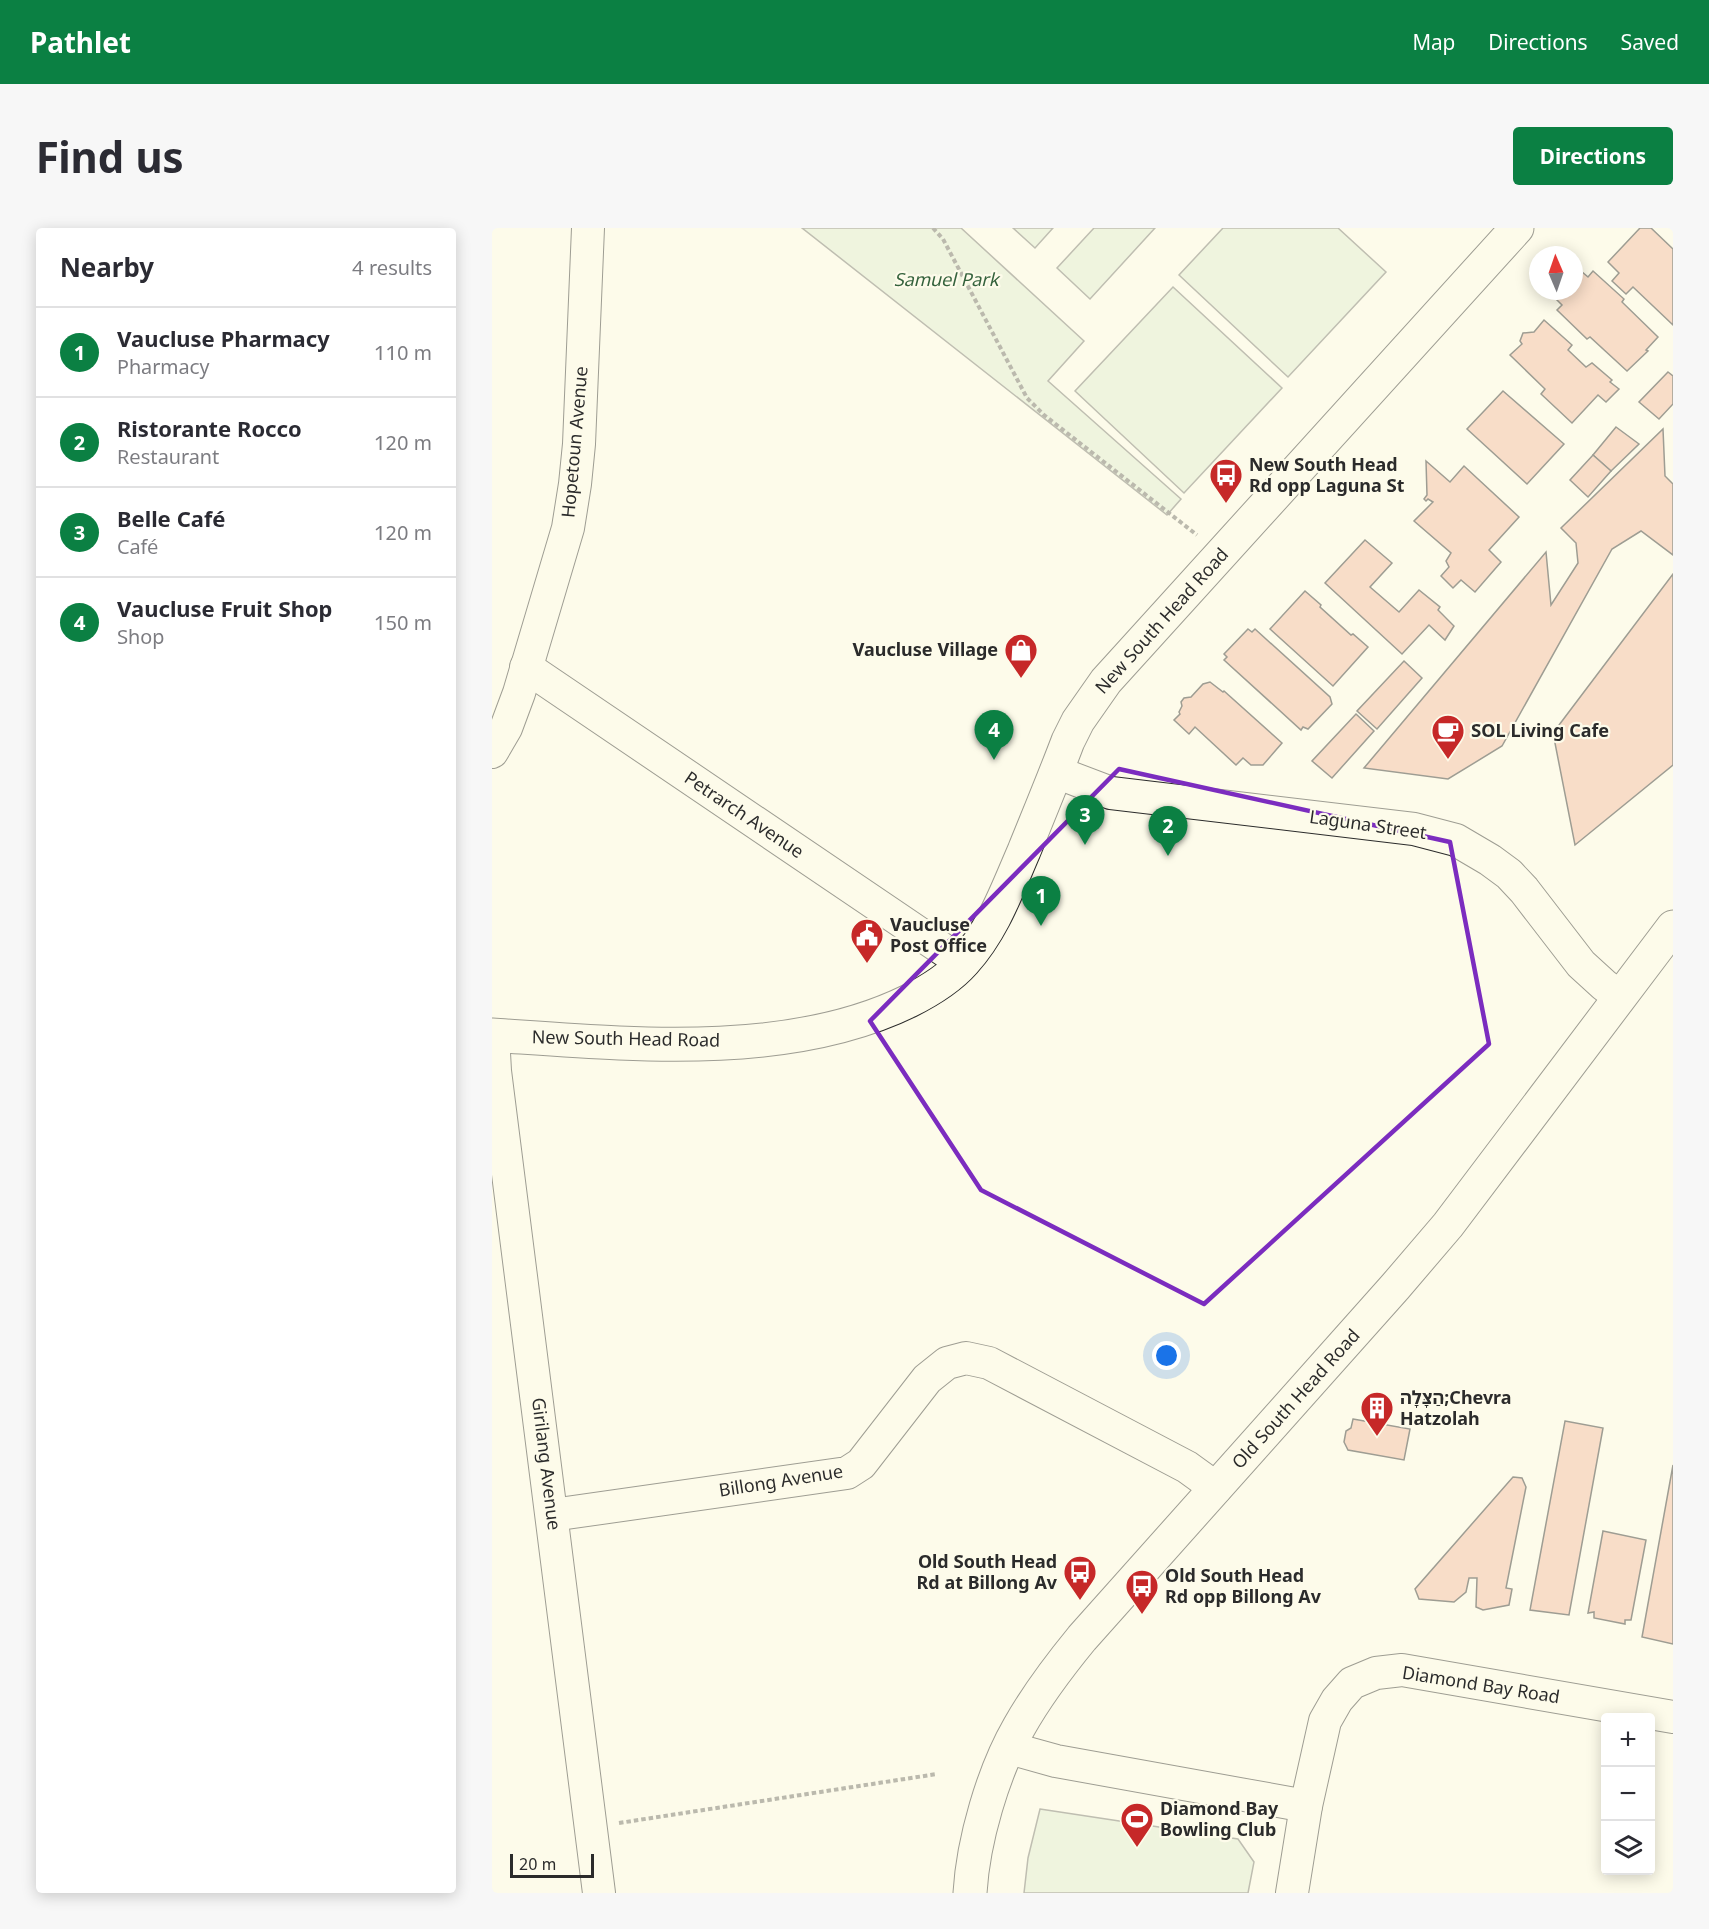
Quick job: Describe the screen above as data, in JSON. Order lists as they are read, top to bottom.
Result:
{
  "streets": {
    "main road": ["New South Head Road", "Old South Head Road"],
    "street": [
      "Hopetoun Avenue",
      "Petrarch Avenue",
      "Laguna Street",
      "Girilang Avenue",
      "Billong Avenue",
      "Diamond Bay Road"
    ]
  },
  "crossings": [
    ["Hopetoun Avenue", "Petrarch Avenue"],
    ["New South Head Road", "Petrarch Avenue"],
    ["New South Head Road", "Laguna Street"],
    ["New South Head Road", "Girilang Avenue"],
    ["Laguna Street", "Old South Head Road"],
    ["Old South Head Road", "Billong Avenue"],
    ["Girilang Avenue", "Billong Avenue"]
  ],
  "parks": ["Samuel Park"],
  "places": {
    "bus stop": ["New South Head Rd opp Laguna St", "Old South Head Rd at Billong Av", "Old South Head Rd opp Billong Av"],
    "shop": ["Vaucluse Village"],
    "cafe": ["SOL Living Cafe"],
    "public building": ["Vaucluse Post Office"],
    "building": ["הַצָּלָה;Chevra Hatzolah"],
    "sports": ["Diamond Bay Bowling Club"]
  },
  "scale_bar": "20 m",
  "north": "top",
  "page": {
    "header": "Pathlet",
    "nav": ["Map", "Directions", "Saved"],
    "buttons": "Directions",
    "title": "Find us",
    "heading": ["Nearby", "4 results"],
    "list": [
      {
        "mark": "1",
        "name": "Vaucluse Pharmacy",
        "note": "Pharmacy",
        "value": "110 m"
      },
      {
        "mark": "2",
        "name": "Ristorante Rocco",
        "note": "Restaurant",
        "value": "120 m"
      },
      {
        "mark": "3",
        "name": "Belle Café",
        "note": "Café",
        "value": "120 m"
      },
      {
        "mark": "4",
        "name": "Vaucluse Fruit Shop",
        "note": "Shop",
        "value": "150 m"
      }
    ],
    "pins": [
      "4",
      "3",
      "2",
      "1"
    ],
    "map_buttons": ["+", "−"],
    "scale": "20 m"
  }
}
